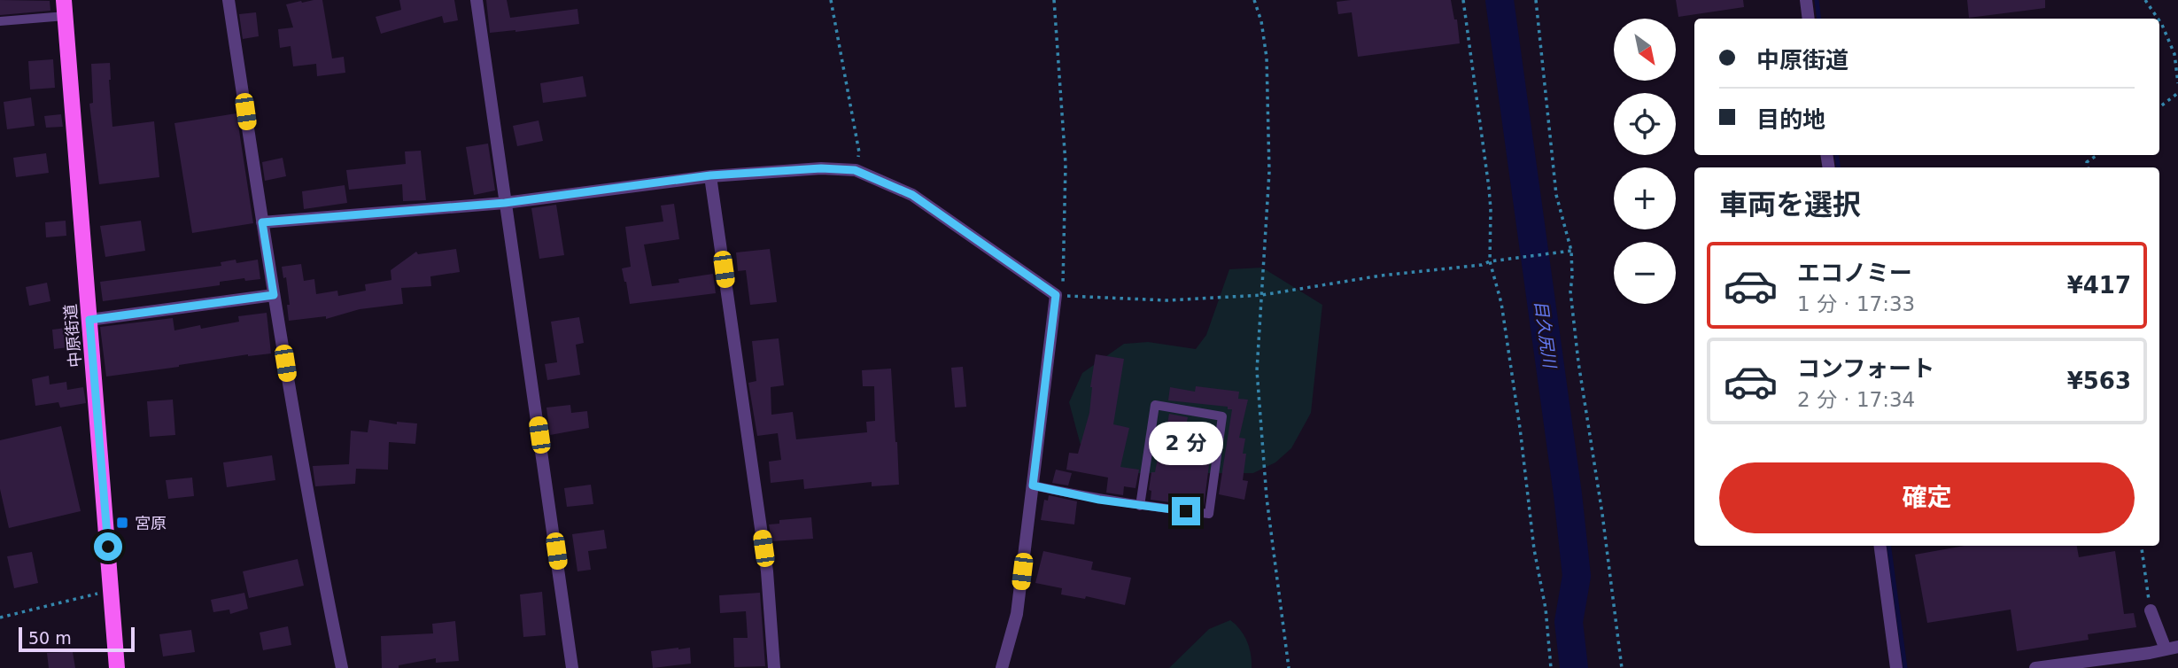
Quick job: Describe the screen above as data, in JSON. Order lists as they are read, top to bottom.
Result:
{
  "streets": {
    "main road": ["中原街道"]
  },
  "water": ["目久尻川"],
  "places": {
    "transit": ["宮原"]
  },
  "scale_bar": "50 m",
  "north": "bottom right",
  "page": {
    "map_buttons": ["+", "−"],
    "banner": ["中原街道", "目的地"],
    "heading": "車両を選択",
    "list": [
      {
        "name": "エコノミー",
        "note": "1 分 · 17:33",
        "value": "¥417"
      },
      {
        "name": "コンフォート",
        "note": "2 分 · 17:34",
        "value": "¥563"
      }
    ],
    "bubble": "2 分",
    "buttons": "確定",
    "scale": "50 m"
  }
}
